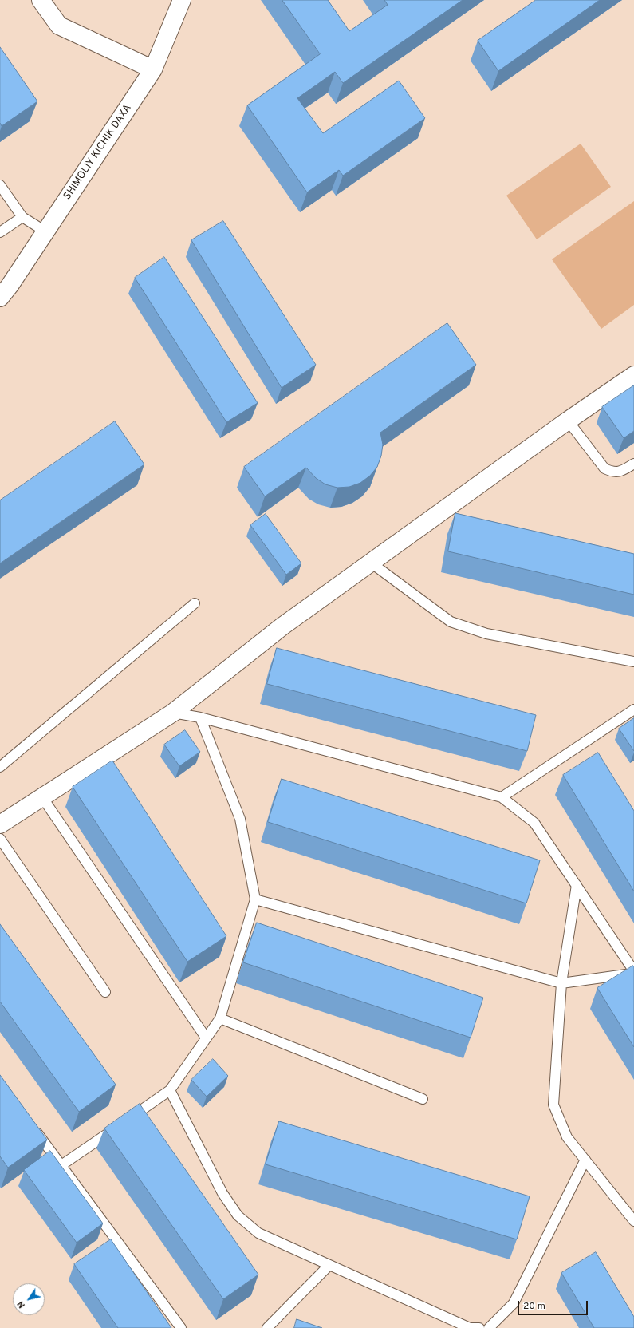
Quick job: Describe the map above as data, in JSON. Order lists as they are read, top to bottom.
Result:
{
  "streets": {
    "street": ["SHIMOLIY KICHIK DAXA"]
  },
  "scale_bar": "20 m",
  "north": "bottom left"
}
